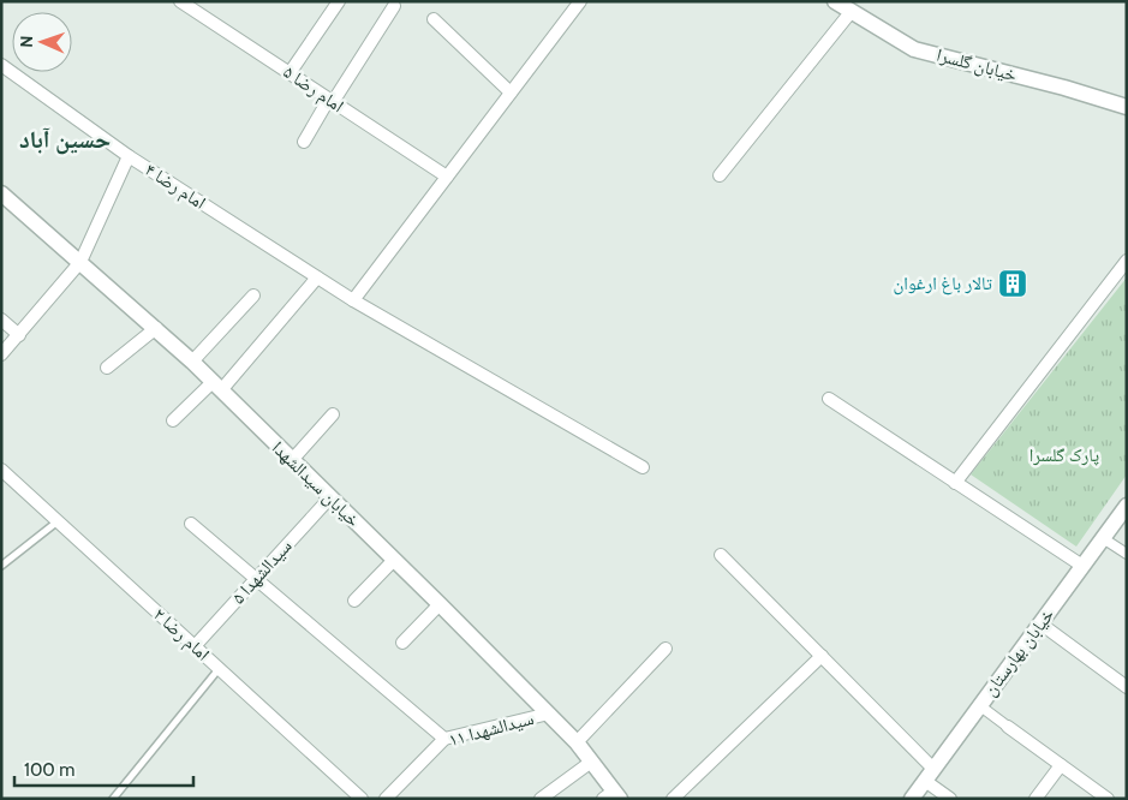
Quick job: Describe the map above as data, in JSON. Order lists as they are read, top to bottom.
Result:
{
  "streets": {
    "street": [
      "خیابان گلسرا",
      "امام رضا ۵",
      "امام رضا ۴",
      "خیابان سیدالشهدا",
      "سیدالشهدا ۵",
      "امام رضا ۲",
      "خیابان بهارستان",
      "سیدالشهدا ۱۱"
    ]
  },
  "crossings": [
    ["خیابان سیدالشهدا", "سیدالشهدا ۵"],
    ["خیابان سیدالشهدا", "سیدالشهدا ۱۱"],
    ["سیدالشهدا ۵", "امام رضا ۲"]
  ],
  "districts": ["حسین آباد"],
  "parks": ["پارک گلسرا"],
  "places": {
    "building": ["تالار باغ ارغوان"]
  },
  "scale_bar": "100 m",
  "north": "left"
}
